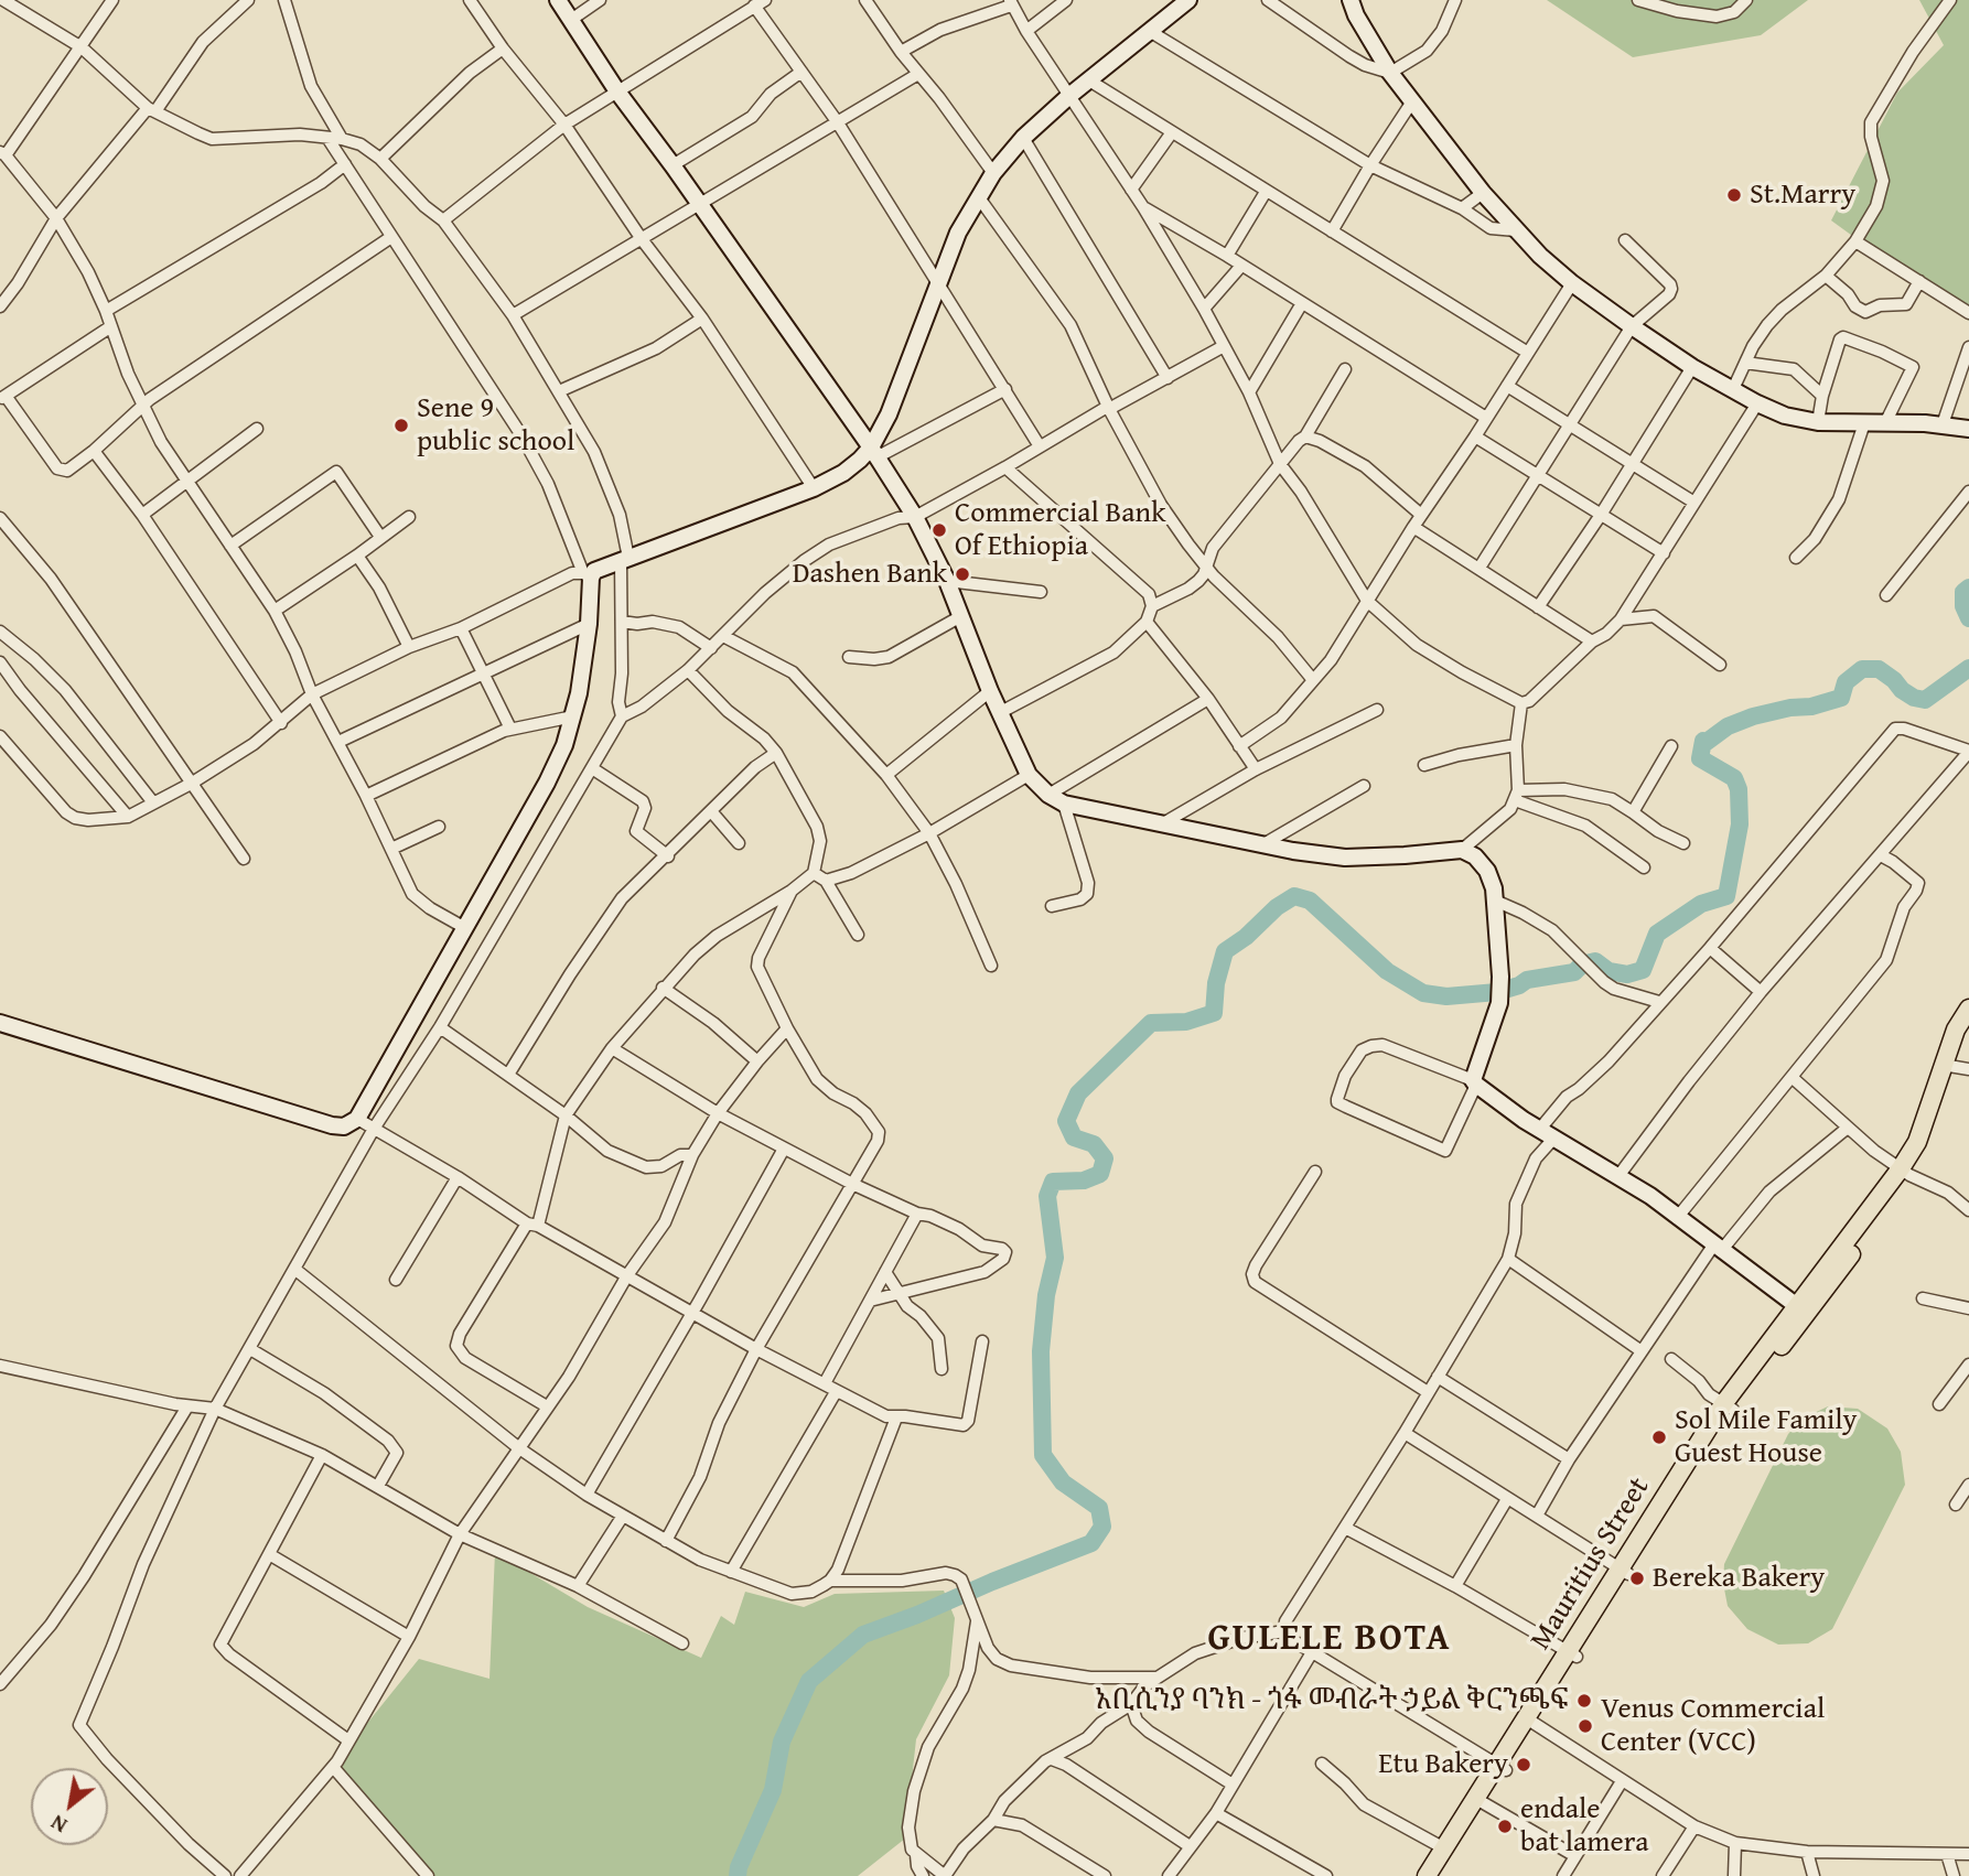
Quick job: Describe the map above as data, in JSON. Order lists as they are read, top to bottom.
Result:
{
  "streets": {
    "main road": ["Mauritius Street"]
  },
  "districts": ["GULELE BOTA"],
  "places": [
    "St.Marry",
    "Sene 9 public school",
    "Commercial Bank Of Ethiopia",
    "Dashen Bank",
    "Sol Mile Family Guest House",
    "Bereka Bakery",
    "አቢሲንያ ባንክ - ጎፋ መብራት ኃይል ቅርንጫፍ",
    "Venus Commercial Center (VCC)",
    "Etu Bakery",
    "endale bat lamera"
  ],
  "north": "bottom left"
}
